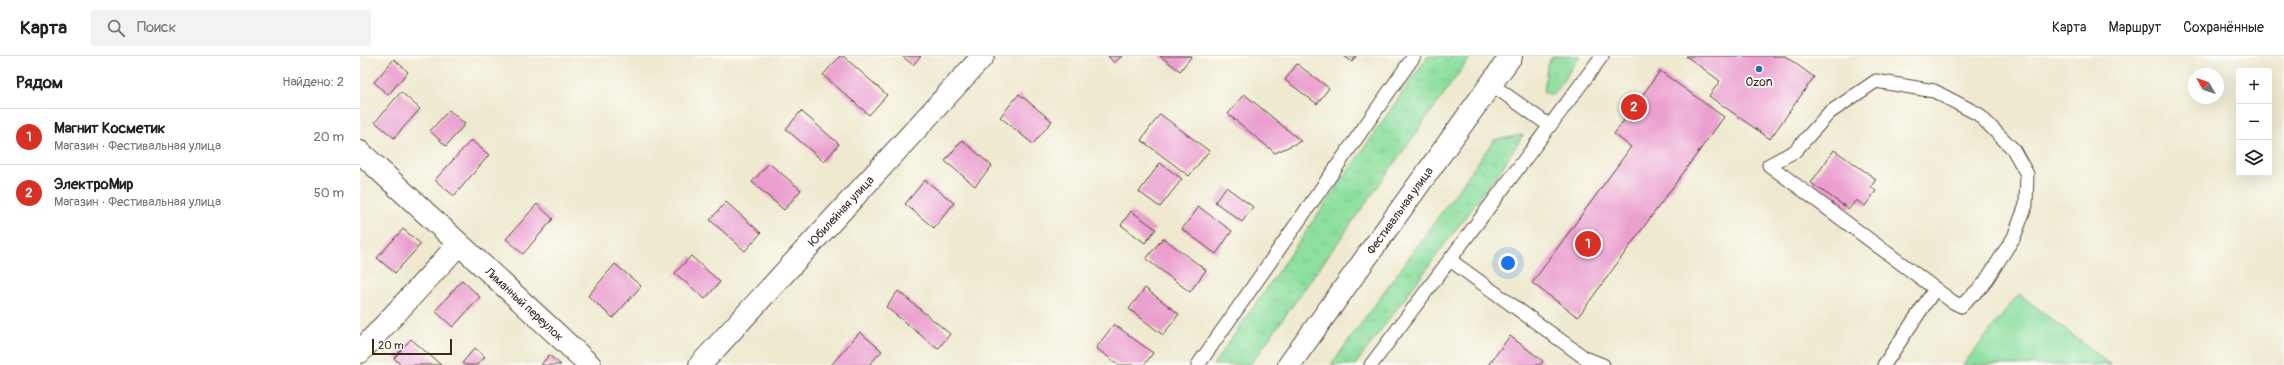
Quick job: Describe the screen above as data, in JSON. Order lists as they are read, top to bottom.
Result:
{
  "streets": {
    "street": ["Фестивальная улица", "Юбилейная улица", "Лиманный переулок"]
  },
  "places": ["Ozon"],
  "scale_bar": "20 m",
  "north": "top left",
  "page": {
    "header": "Карта",
    "search": "Поиск",
    "nav": ["Карта", "Маршрут", "Сохранённые"],
    "heading": ["Рядом", "Найдено: 2"],
    "map_buttons": ["+", "−"],
    "pins": ["2", "1"],
    "list": [
      {
        "mark": "1",
        "name": "Магнит Косметик",
        "note": "Магазин · Фестивальная улица",
        "value": "20 m"
      },
      {
        "mark": "2",
        "name": "ЭлектроМир",
        "note": "Магазин · Фестивальная улица",
        "value": "50 m"
      }
    ],
    "scale": "20 m"
  }
}
